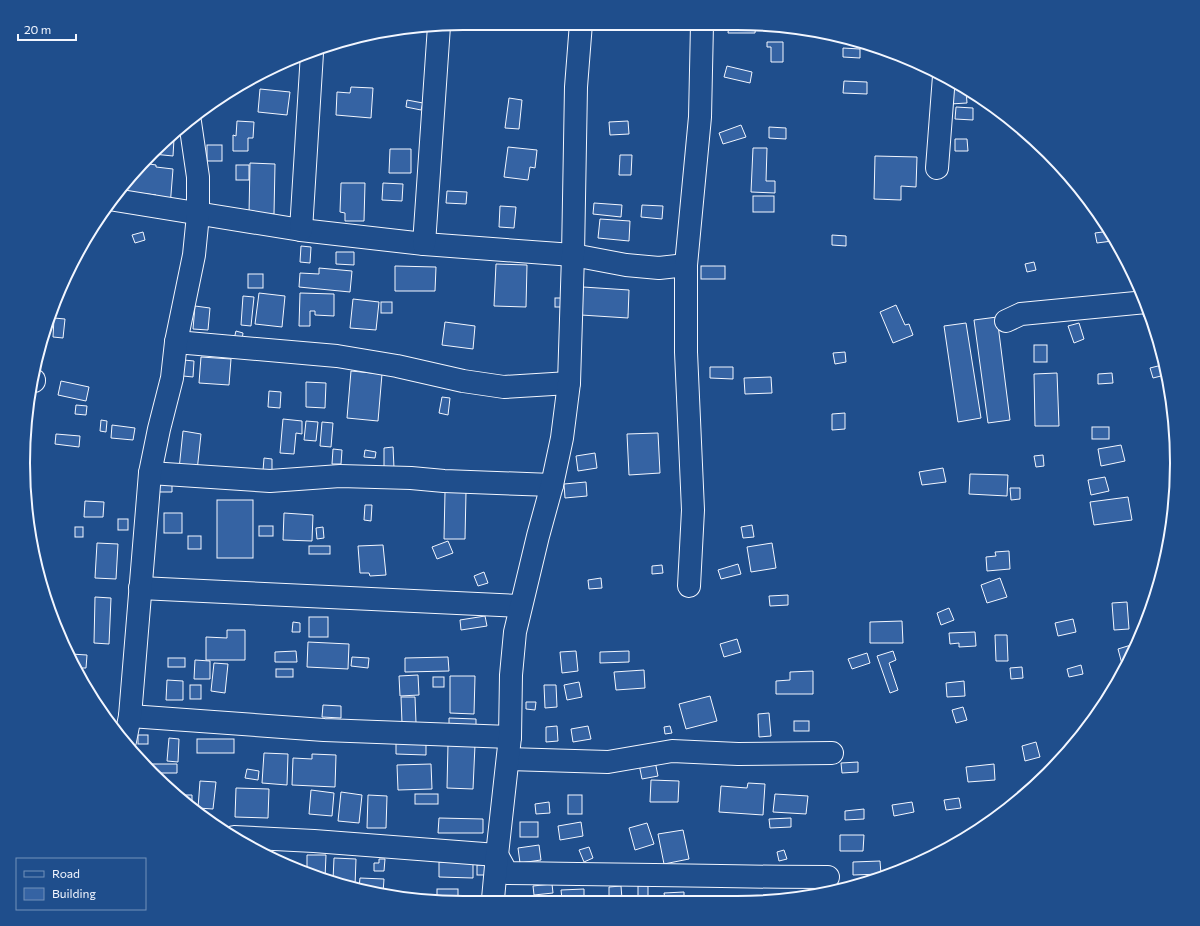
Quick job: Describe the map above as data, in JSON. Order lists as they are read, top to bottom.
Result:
{
  "legend": ["Road", "Building"],
  "scale_bar": "20 m"
}
